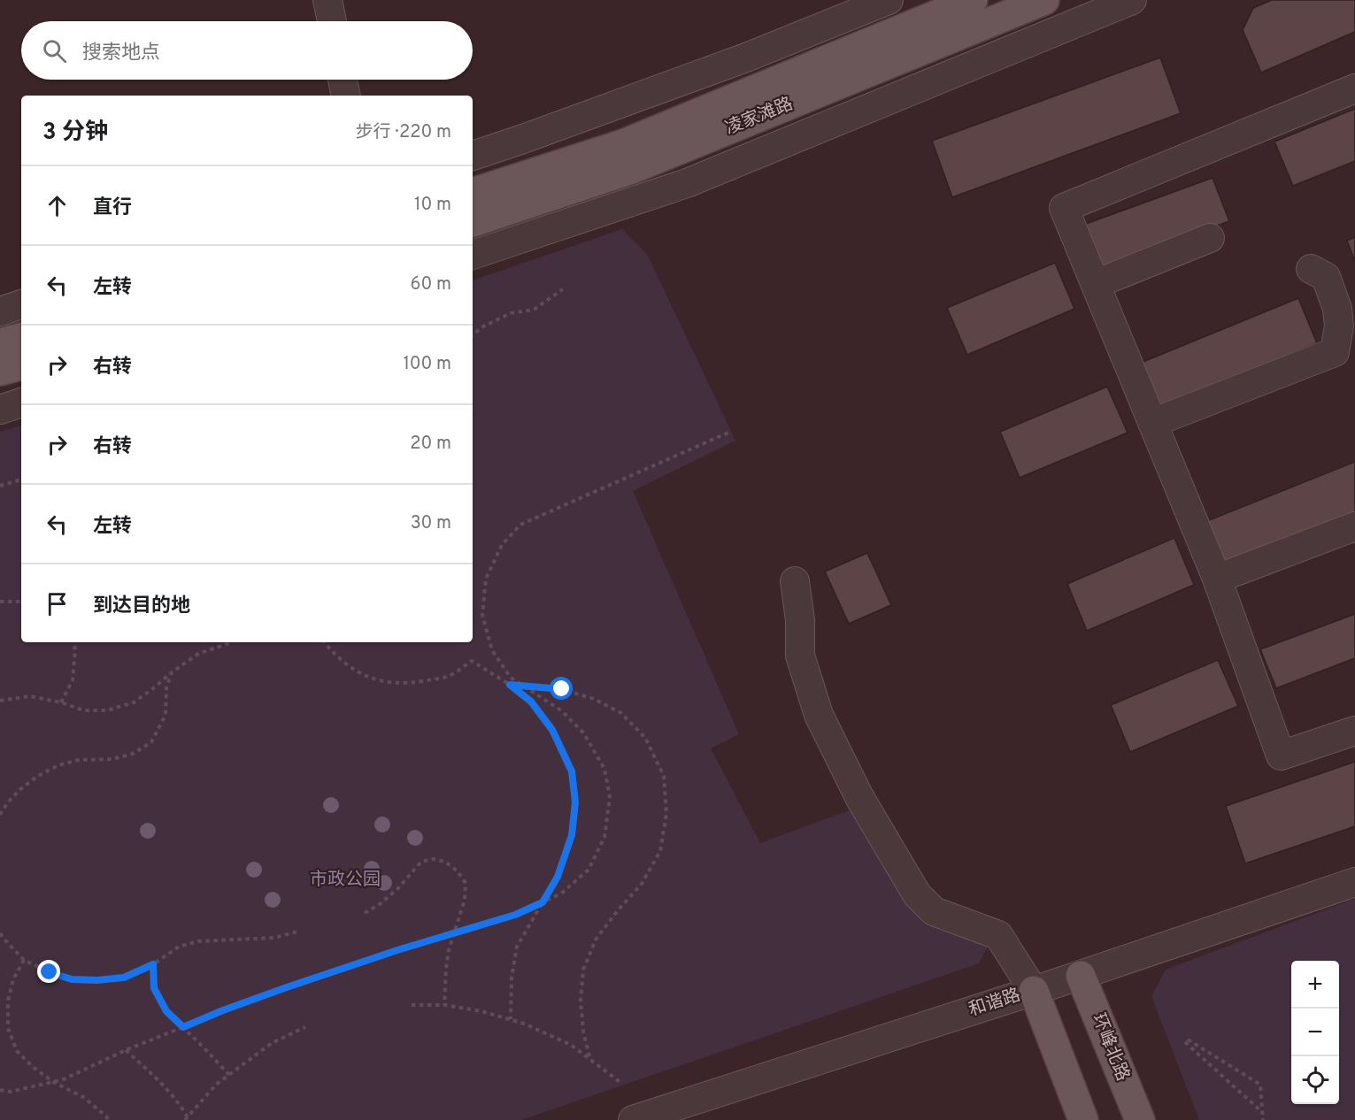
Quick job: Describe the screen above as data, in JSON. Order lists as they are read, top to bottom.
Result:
{
  "streets": {
    "main road": ["凌家滩路", "环峰北路"],
    "street": ["和谐路"]
  },
  "crossings": [
    ["和谐路", "环峰北路"]
  ],
  "parks": ["市政公园"],
  "page": {
    "search": "搜索地点",
    "heading": ["3 分钟", "步行 · 220 m"],
    "list": [
      ["直行", "10 m"],
      ["左转", "60 m"],
      ["右转", "100 m"],
      ["右转", "20 m"],
      ["左转", "30 m"],
      "到达目的地"
    ],
    "map_buttons": ["+", "−"]
  }
}
